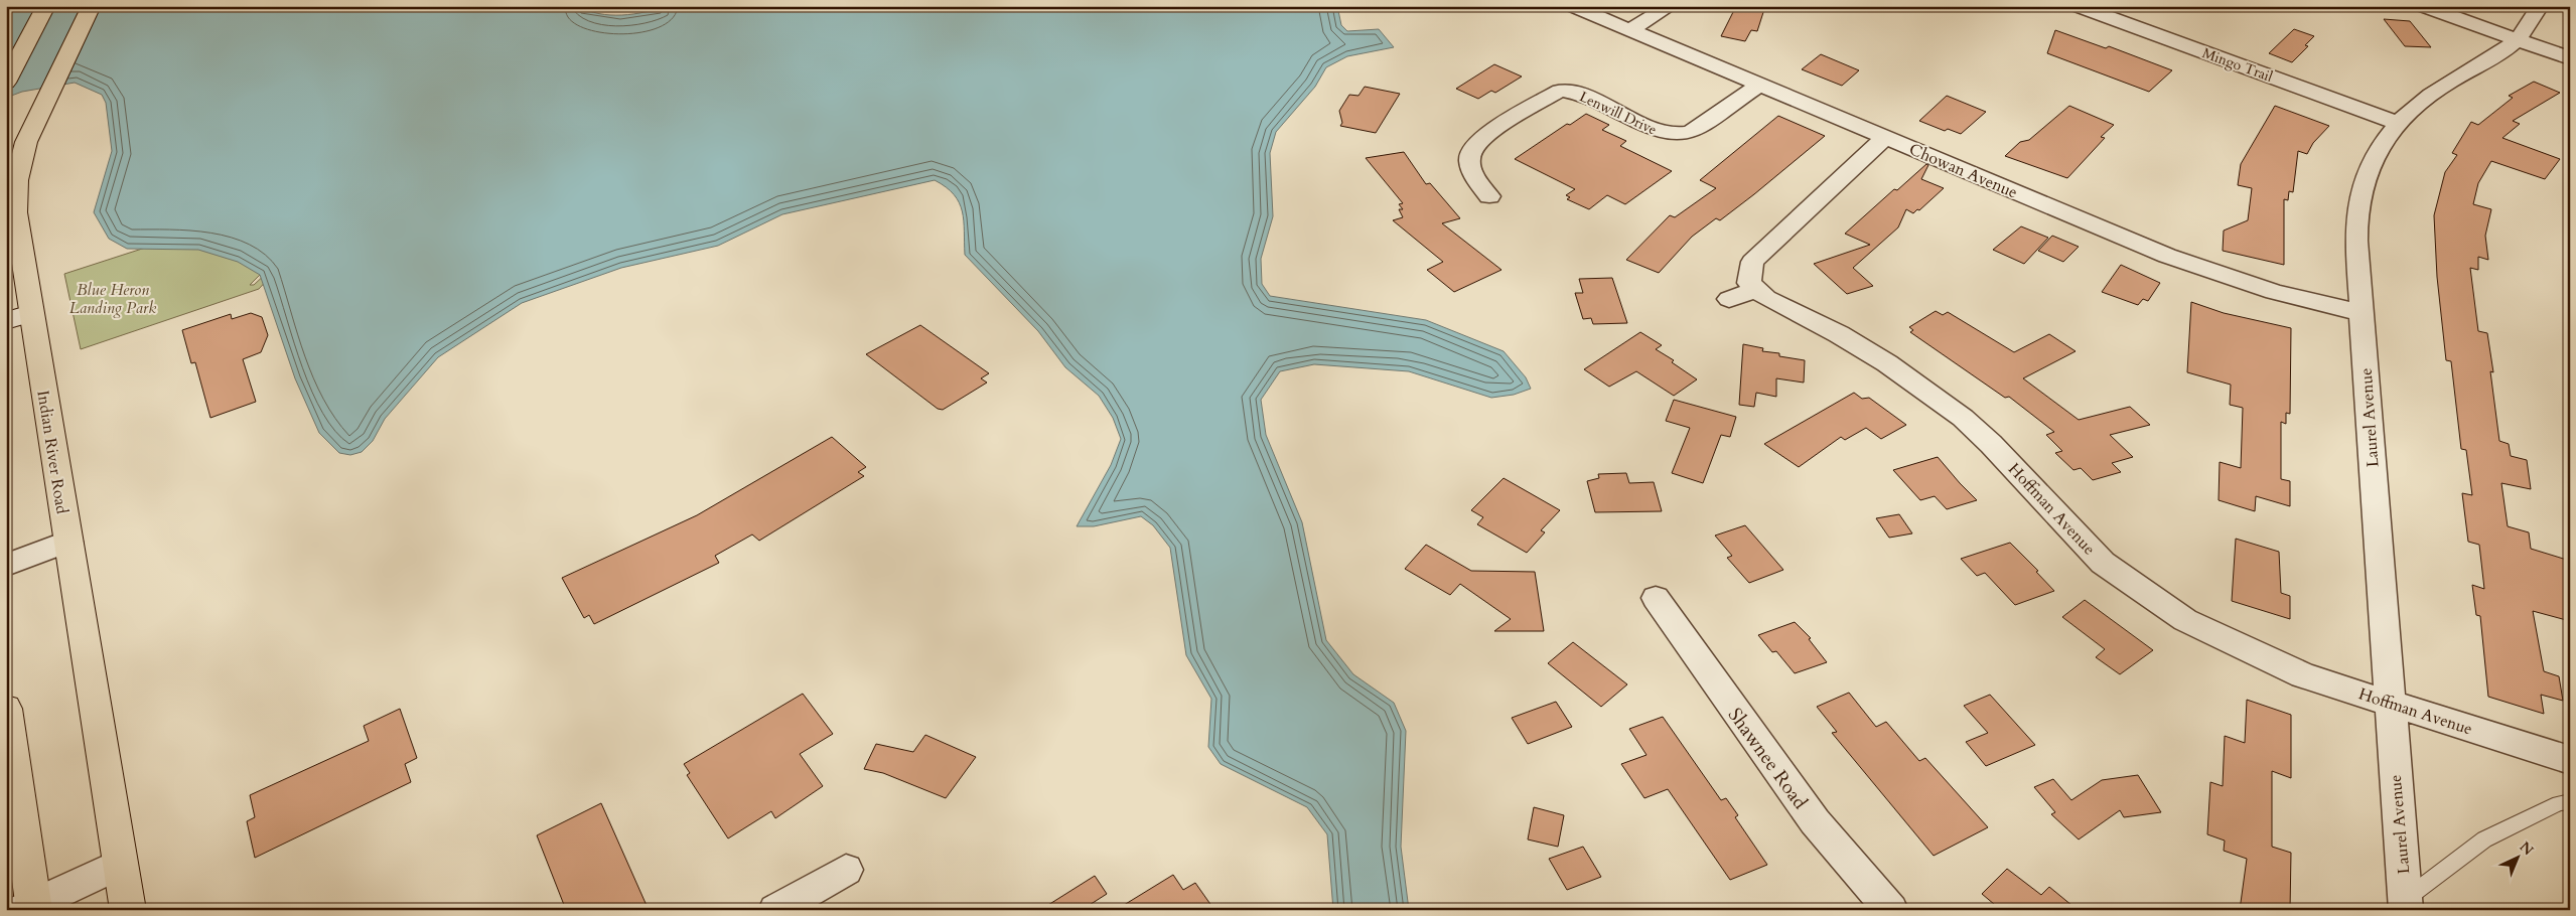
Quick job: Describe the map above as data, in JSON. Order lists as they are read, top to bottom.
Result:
{
  "streets": {
    "main road": ["Indian River Road"],
    "street": [
      "Mingo Trail",
      "Lenwill Drive",
      "Chowan Avenue",
      "Laurel Avenue",
      "Hoffman Avenue",
      "Shawnee Road"
    ]
  },
  "crossings": [
    ["Mingo Trail", "Laurel Avenue"],
    ["Lenwill Drive", "Chowan Avenue"],
    ["Chowan Avenue", "Laurel Avenue"],
    ["Laurel Avenue", "Hoffman Avenue"]
  ],
  "parks": ["Blue Heron Landing Park"],
  "north": "top right"
}
